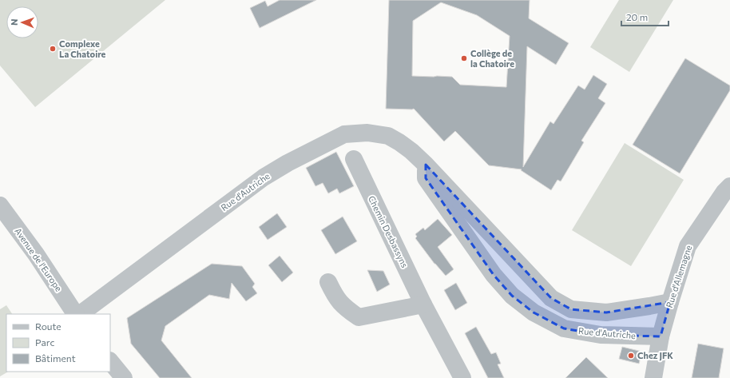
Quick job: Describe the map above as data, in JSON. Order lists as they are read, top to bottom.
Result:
{
  "streets": {
    "street": [
      "Rue d'Autriche",
      "Chemin Desbassyns",
      "Avenue de l'Europe",
      "Rue d'Allemagne"
    ]
  },
  "crossings": [
    ["Rue d'Autriche", "Rue d'Allemagne"]
  ],
  "places": ["Complexe La Chatoire", "Collège de la Chatoire", "Chez JFK"],
  "legend": ["Route", "Parc", "Bâtiment"],
  "scale_bar": "20 m",
  "north": "left"
}
